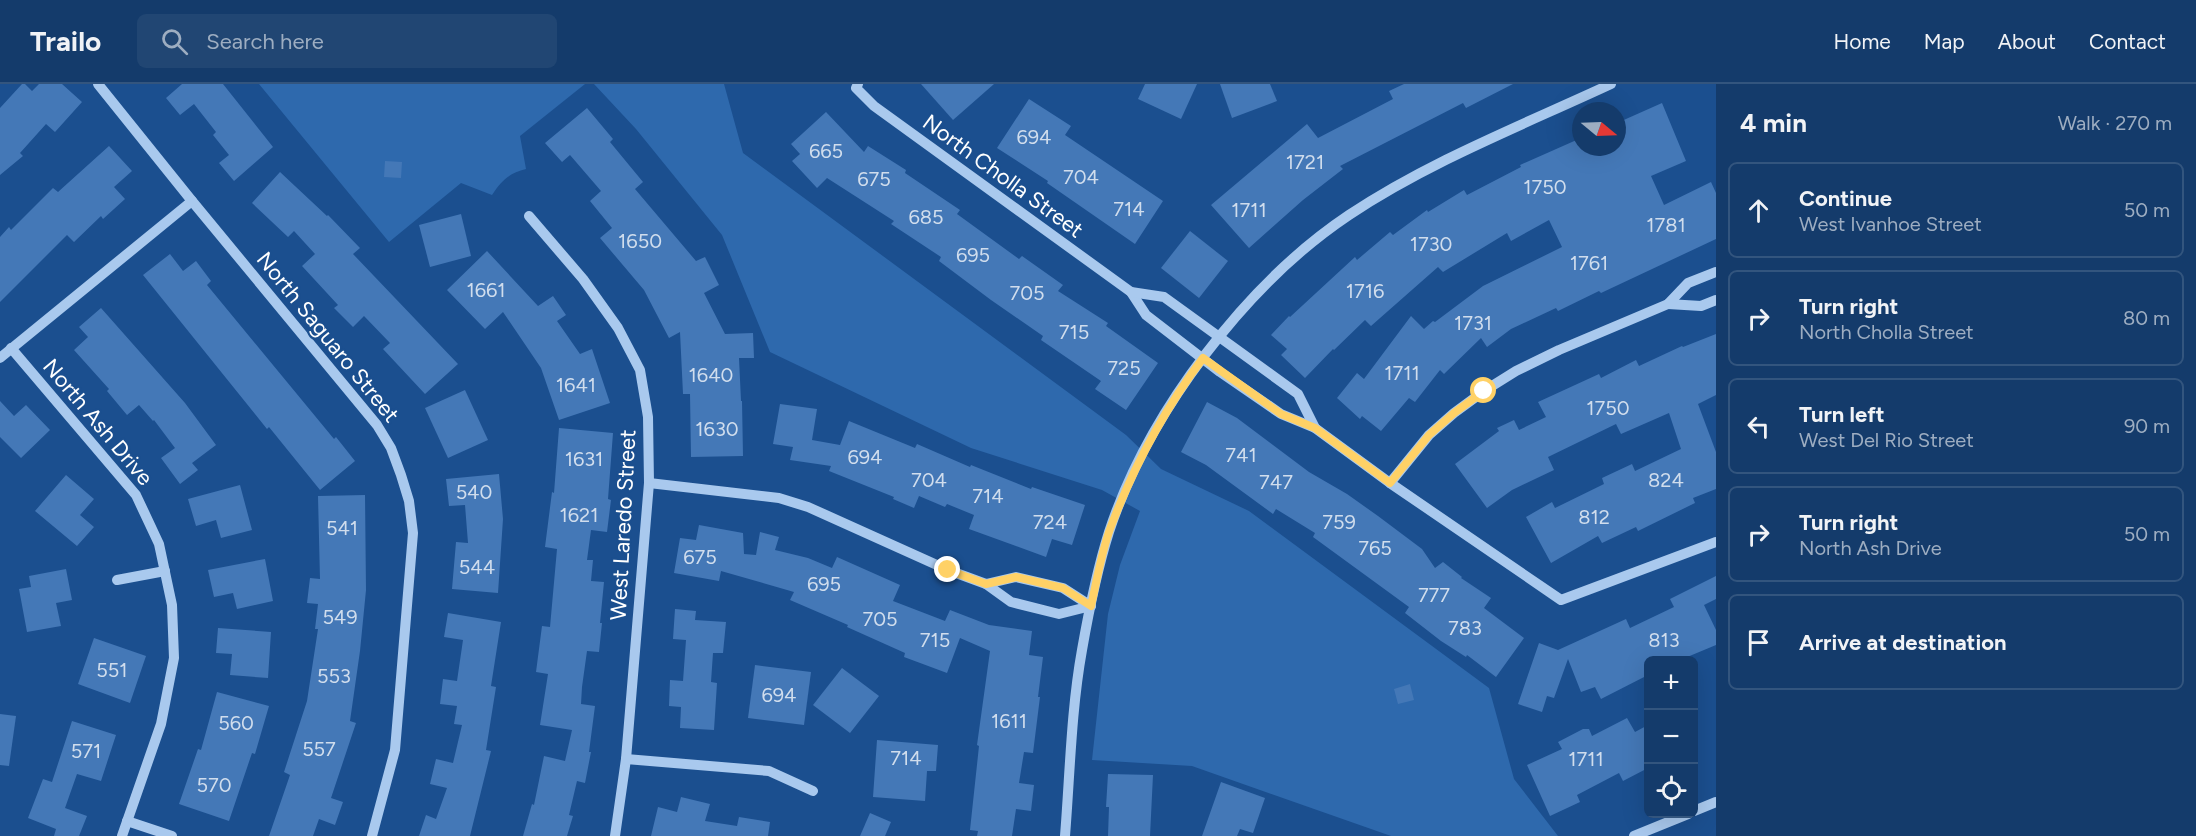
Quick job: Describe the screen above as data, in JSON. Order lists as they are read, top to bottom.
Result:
{
  "streets": {
    "street": [
      "North Cholla Street",
      "North Saguaro Street",
      "North Ash Drive",
      "West Laredo Street"
    ]
  },
  "house_numbers": [
    "694",
    "665",
    "1721",
    "704",
    "675",
    "1750",
    "714",
    "1711",
    "685",
    "1781",
    "1650",
    "1730",
    "695",
    "1761",
    "1661",
    "1716",
    "705",
    "1731",
    "715",
    "725",
    "1711",
    "1640",
    "1641",
    "1750",
    "1630",
    "741",
    "694",
    "1631",
    "704",
    "824",
    "747",
    "540",
    "714",
    "1621",
    "812",
    "724",
    "759",
    "541",
    "765",
    "675",
    "544",
    "695",
    "777",
    "549",
    "705",
    "783",
    "715",
    "813",
    "551",
    "553",
    "694",
    "1611",
    "560",
    "557",
    "571",
    "714",
    "1711",
    "570"
  ],
  "north": "right",
  "page": {
    "header": "Trailo",
    "search": "Search here",
    "nav": [
      "Home",
      "Map",
      "About",
      "Contact"
    ],
    "heading": ["4 min", "Walk · 270 m"],
    "list": [
      ["Continue", "West Ivanhoe Street", "50 m"],
      ["Turn right", "North Cholla Street", "80 m"],
      ["Turn left", "West Del Rio Street", "90 m"],
      ["Turn right", "North Ash Drive", "50 m"],
      "Arrive at destination"
    ],
    "map_buttons": ["+", "−"]
  }
}
